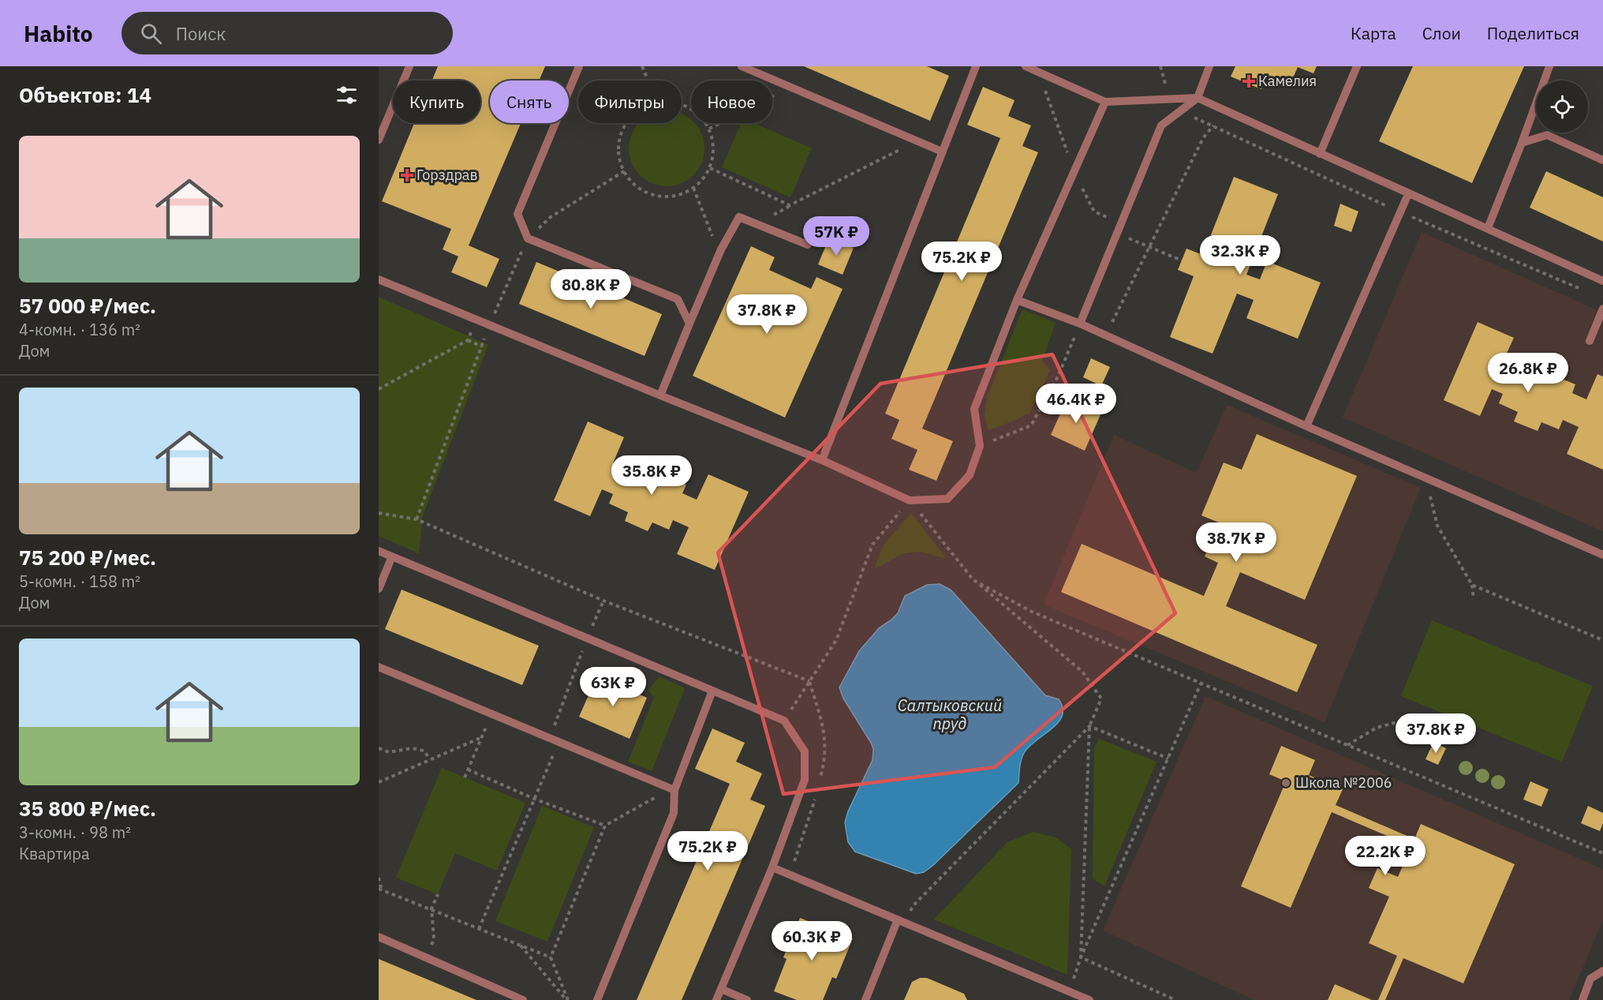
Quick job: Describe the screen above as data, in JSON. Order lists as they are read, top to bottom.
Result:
{
  "water": ["Салтыковский пруд"],
  "places": {
    "health": ["Камелия", "Горздрав"],
    "other": ["Школа №2006"]
  },
  "page": {
    "header": "Habito",
    "search": "Поиск",
    "nav": ["Карта", "Слои", "Поделиться"],
    "heading": "Объектов: 14",
    "chip": [
      "Купить",
      "Снять",
      "Фильтры",
      "Новое"
    ],
    "list": [
      {
        "name": "57 000 ₽/мес.",
        "note": "4-комн. · 136 m² · Дом"
      },
      {
        "name": "75 200 ₽/мес.",
        "note": "5-комн. · 158 m² · Дом"
      },
      {
        "name": "35 800 ₽/мес.",
        "note": "3-комн. · 98 m² · Квартира"
      }
    ],
    "price": [
      "57K ₽",
      "32.3K ₽",
      "75.2K ₽",
      "80.8K ₽",
      "37.8K ₽",
      "26.8K ₽",
      "46.4K ₽",
      "35.8K ₽",
      "38.7K ₽",
      "63K ₽",
      "37.8K ₽",
      "75.2K ₽",
      "22.2K ₽",
      "60.3K ₽"
    ]
  }
}
